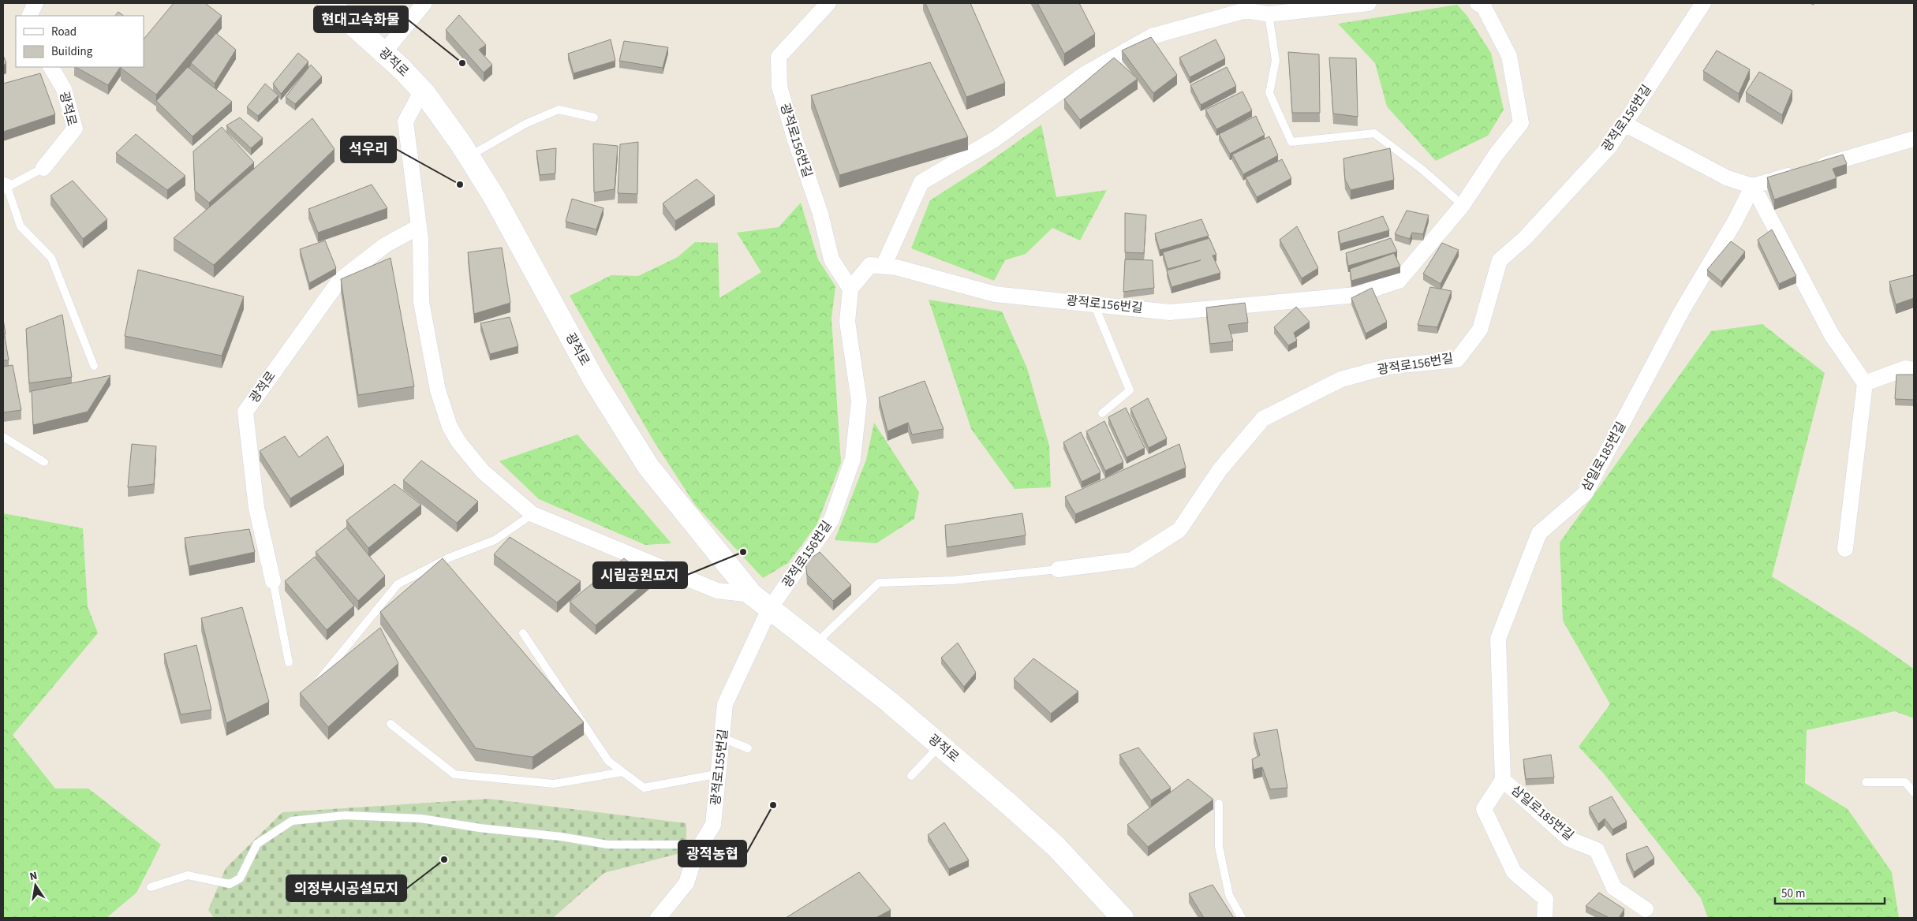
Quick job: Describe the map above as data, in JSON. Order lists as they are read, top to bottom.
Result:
{
  "streets": {
    "main road": ["광적로"],
    "street": ["광적로156번길", "삼일로185번길", "광적로155번길"]
  },
  "crossings": [
    ["광적로", "광적로156번길"],
    ["광적로", "광적로155번길"],
    ["광적로156번길", "광적로155번길"]
  ],
  "places": [
    "현대고속화물",
    "석우리",
    "시립공원묘지",
    "광적농협",
    "의정부시공설묘지"
  ],
  "legend": ["Road", "Building"],
  "scale_bar": "50 m",
  "north": "top"
}
